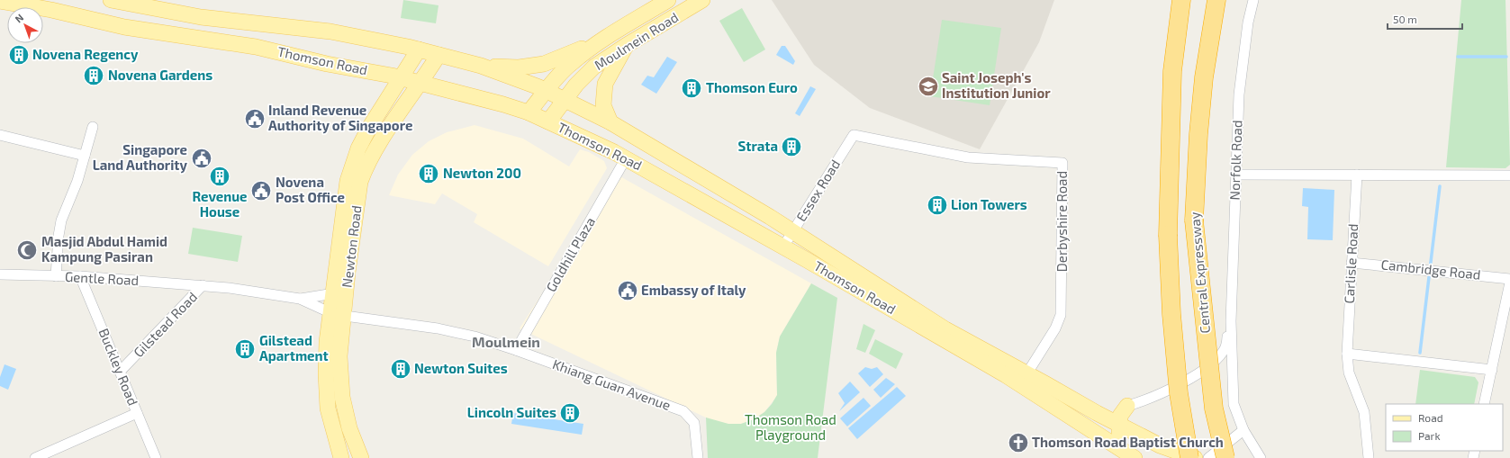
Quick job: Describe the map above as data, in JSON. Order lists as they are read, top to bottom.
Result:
{
  "streets": {
    "highway": ["Central Expressway"],
    "main road": ["Moulmein Road", "Thomson Road", "Newton Road"],
    "street": [
      "Norfolk Road",
      "Essex Road",
      "Derbyshire Road",
      "Goldhill Plaza",
      "Carlisle Road",
      "Cambridge Road",
      "Gentle Road",
      "Gilstead Road",
      "Buckley Road",
      "Khiang Guan Avenue"
    ]
  },
  "crossings": [
    ["Moulmein Road", "Thomson Road"],
    ["Thomson Road", "Essex Road"],
    ["Thomson Road", "Derbyshire Road"],
    ["Thomson Road", "Newton Road"],
    ["Thomson Road", "Goldhill Plaza"],
    ["Essex Road", "Derbyshire Road"],
    ["Newton Road", "Gilstead Road"],
    ["Newton Road", "Khiang Guan Avenue"],
    ["Goldhill Plaza", "Khiang Guan Avenue"],
    ["Carlisle Road", "Cambridge Road"],
    ["Gentle Road", "Gilstead Road"],
    ["Gentle Road", "Buckley Road"],
    ["Gilstead Road", "Buckley Road"],
    ["Gilstead Road", "Khiang Guan Avenue"]
  ],
  "districts": ["Moulmein"],
  "parks": ["Thomson Road Playground"],
  "places": {
    "building": [
      "Novena Regency",
      "Novena Gardens",
      "Thomson Euro",
      "Strata",
      "Newton 200",
      "Revenue House",
      "Lion Towers",
      "Gilstead Apartment",
      "Newton Suites",
      "Lincoln Suites"
    ],
    "school or university": ["Saint Joseph's Institution Junior"],
    "public building": [
      "Inland Revenue Authority of Singapore",
      "Singapore Land Authority",
      "Novena Post Office",
      "Embassy of Italy"
    ],
    "mosque": ["Masjid Abdul Hamid Kampung Pasiran"],
    "church": ["Thomson Road Baptist Church"]
  },
  "legend": ["Road", "Park"],
  "scale_bar": "50 m",
  "north": "top left"
}
